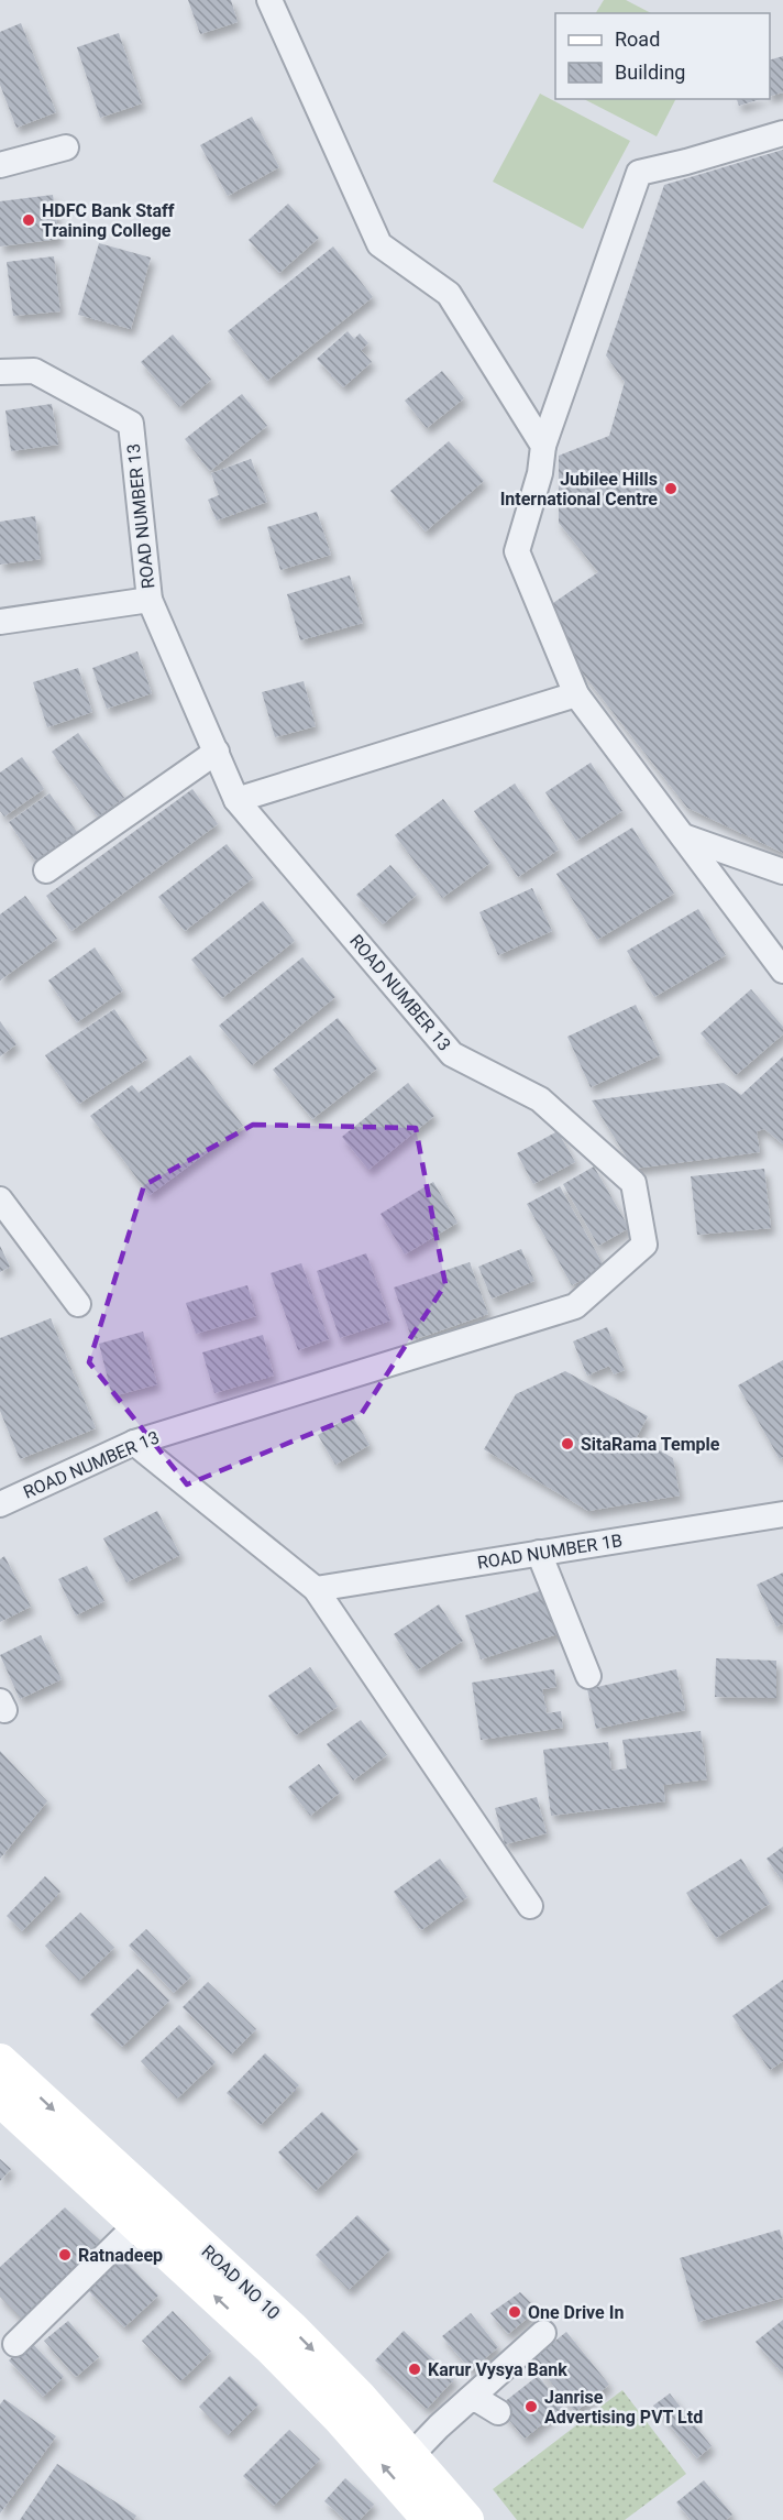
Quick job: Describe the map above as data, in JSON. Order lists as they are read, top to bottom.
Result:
{
  "streets": {
    "main road": ["ROAD NO 10"],
    "street": ["ROAD NUMBER 13", "ROAD NUMBER 1B"]
  },
  "places": [
    "HDFC Bank Staff Training College",
    "Jubilee Hills International Centre",
    "SitaRama Temple",
    "Ratnadeep",
    "One Drive In",
    "Karur Vysya Bank",
    "Janrise Advertising PVT Ltd"
  ],
  "legend": ["Road", "Building"]
}
